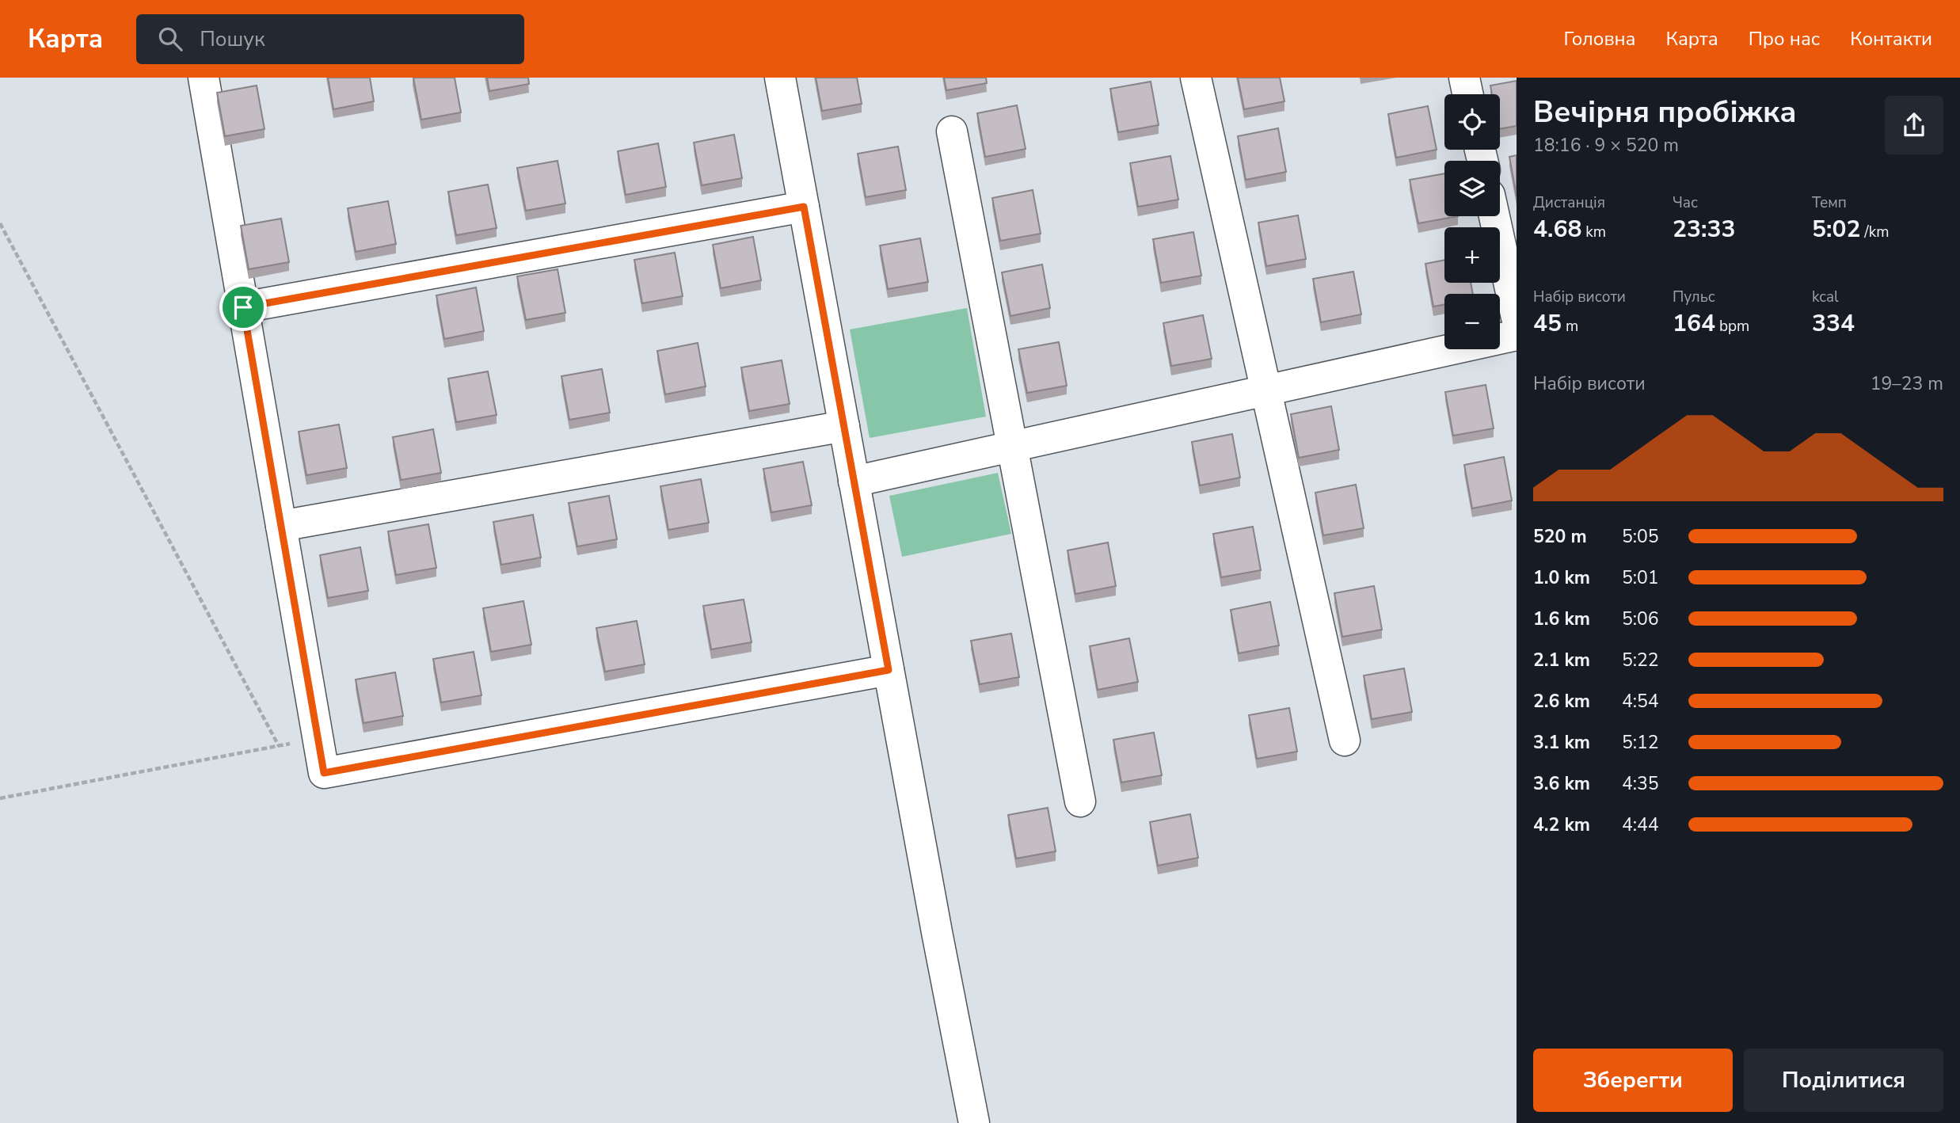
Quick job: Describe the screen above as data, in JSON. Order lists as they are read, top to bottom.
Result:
{
  "page": {
    "header": "Карта",
    "search": "Пошук",
    "nav": [
      "Головна",
      "Карта",
      "Про нас",
      "Контакти"
    ],
    "heading": ["Вечірня пробіжка", "18:16 · 9 × 520 m"],
    "map_buttons": ["+", "−"],
    "stats": [
      ["Дистанція", "4.68 km"],
      ["Час", "23:33"],
      ["Темп", "5:02 /km"],
      ["Набір висоти", "45 m"],
      ["Пульс", "164 bpm"],
      ["kcal", "334"]
    ],
    "chart": ["Набір висоти", "19–23 m"],
    "list": [
      {
        "name": "520 m",
        "note": "5:05"
      },
      {
        "name": "1.0 km",
        "note": "5:01"
      },
      {
        "name": "1.6 km",
        "note": "5:06"
      },
      {
        "name": "2.1 km",
        "note": "5:22"
      },
      {
        "name": "2.6 km",
        "note": "4:54"
      },
      {
        "name": "3.1 km",
        "note": "5:12"
      },
      {
        "name": "3.6 km",
        "note": "4:35"
      },
      {
        "name": "4.2 km",
        "note": "4:44"
      }
    ],
    "buttons": ["Зберегти", "Поділитися"]
  }
}
